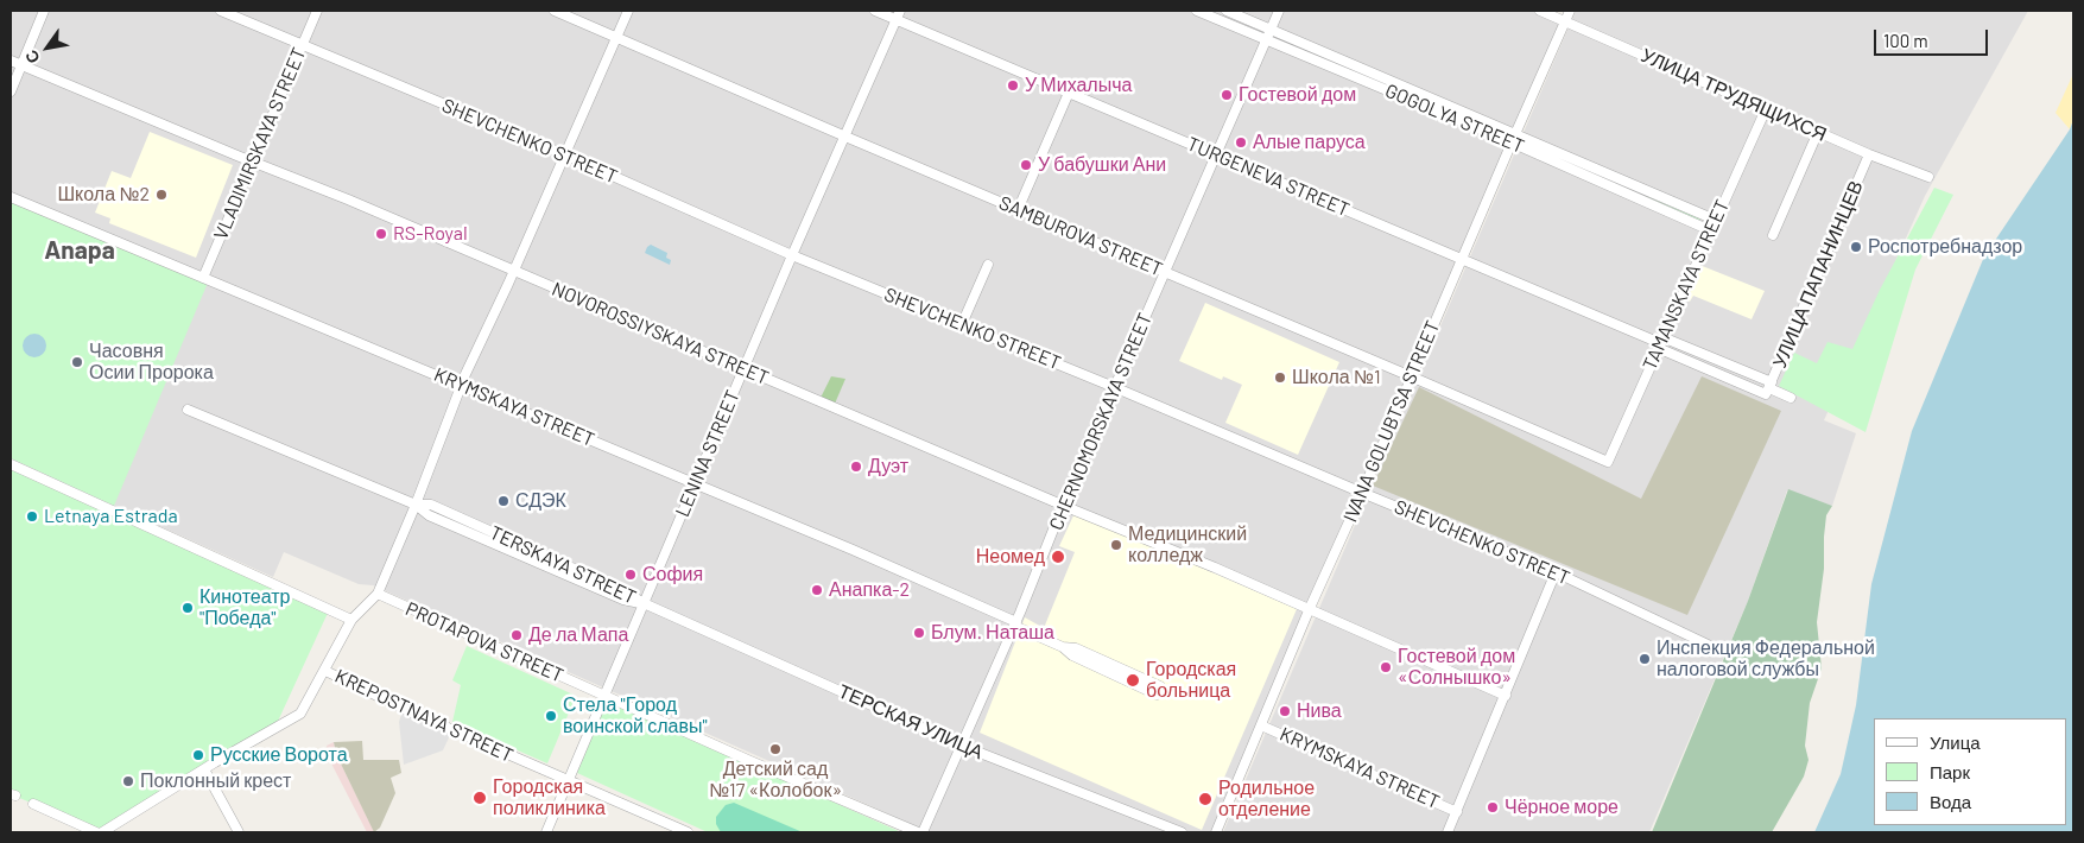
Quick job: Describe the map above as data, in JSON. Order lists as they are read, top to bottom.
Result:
{
  "streets": {
    "street": [
      "УЛИЦА ТРУДЯЩИХСЯ",
      "GOGOLYA STREET",
      "SHEVCHENKO STREET",
      "VLADIMIRSKAYA STREET",
      "TURGENEVA STREET",
      "SAMBUROVA STREET",
      "УЛИЦА ПАПАНИНЦЕВ",
      "TAMANSKAYA STREET",
      "NOVOROSSIYSKAYA STREET",
      "KRYMSKAYA STREET",
      "CHERNOMORSKAYA STREET",
      "IVANA GOLUBTSA STREET",
      "LENINA STREET",
      "TERSKAYA STREET",
      "PROTAPOVA STREET",
      "KREPOSTNAYA STREET",
      "ТЕРСКАЯ УЛИЦА"
    ]
  },
  "crossings": [
    ["УЛИЦА ТРУДЯЩИХСЯ", "УЛИЦА ПАПАНИНЦЕВ"],
    ["УЛИЦА ТРУДЯЩИХСЯ", "TAMANSKAYA STREET"],
    ["УЛИЦА ТРУДЯЩИХСЯ", "IVANA GOLUBTSA STREET"],
    ["GOGOLYA STREET", "TAMANSKAYA STREET"],
    ["GOGOLYA STREET", "CHERNOMORSKAYA STREET"],
    ["GOGOLYA STREET", "IVANA GOLUBTSA STREET"],
    ["SHEVCHENKO STREET", "VLADIMIRSKAYA STREET"],
    ["SHEVCHENKO STREET", "CHERNOMORSKAYA STREET"],
    ["SHEVCHENKO STREET", "IVANA GOLUBTSA STREET"],
    ["SHEVCHENKO STREET", "LENINA STREET"],
    ["VLADIMIRSKAYA STREET", "NOVOROSSIYSKAYA STREET"],
    ["VLADIMIRSKAYA STREET", "KRYMSKAYA STREET"],
    ["TURGENEVA STREET", "УЛИЦА ПАПАНИНЦЕВ"],
    ["TURGENEVA STREET", "TAMANSKAYA STREET"],
    ["TURGENEVA STREET", "CHERNOMORSKAYA STREET"],
    ["TURGENEVA STREET", "IVANA GOLUBTSA STREET"],
    ["TURGENEVA STREET", "LENINA STREET"],
    ["SAMBUROVA STREET", "TAMANSKAYA STREET"],
    ["SAMBUROVA STREET", "CHERNOMORSKAYA STREET"],
    ["SAMBUROVA STREET", "IVANA GOLUBTSA STREET"],
    ["SAMBUROVA STREET", "LENINA STREET"],
    ["NOVOROSSIYSKAYA STREET", "CHERNOMORSKAYA STREET"],
    ["NOVOROSSIYSKAYA STREET", "IVANA GOLUBTSA STREET"],
    ["NOVOROSSIYSKAYA STREET", "LENINA STREET"],
    ["KRYMSKAYA STREET", "CHERNOMORSKAYA STREET"],
    ["KRYMSKAYA STREET", "IVANA GOLUBTSA STREET"],
    ["KRYMSKAYA STREET", "LENINA STREET"],
    ["CHERNOMORSKAYA STREET", "PROTAPOVA STREET"],
    ["CHERNOMORSKAYA STREET", "ТЕРСКАЯ УЛИЦА"],
    ["LENINA STREET", "TERSKAYA STREET"],
    ["LENINA STREET", "PROTAPOVA STREET"],
    ["LENINA STREET", "KREPOSTNAYA STREET"],
    ["LENINA STREET", "ТЕРСКАЯ УЛИЦА"],
    ["TERSKAYA STREET", "ТЕРСКАЯ УЛИЦА"]
  ],
  "districts": ["Anapa"],
  "places": [
    "У Михалыча",
    "Гостевой дом",
    "Алые паруса",
    "У бабушки Ани",
    "Школа №2",
    "RS-Royal",
    "Роспотребнадзор",
    "Часовня Осии Пророка",
    "Школа №1",
    "Дуэт",
    "СДЭК",
    "Letnaya Estrada",
    "Медицинский колледж",
    "Неомед",
    "София",
    "Анапка-2",
    "Кинотеатр \"Победа\"",
    "Блум. Наташа",
    "Де ла Мапа",
    "Инспекция Федеральной налоговой службы",
    "Гостевой дом «Солнышко»",
    "Городская больница",
    "Нива",
    "Стела \"Город воинской славы\"",
    "Детский сад №17 «Колобок»",
    "Русские Ворота",
    "Поклонный крест",
    "Городская поликлиника",
    "Родильное отделение",
    "Чёрное море"
  ],
  "legend": ["Улица", "Парк", "Вода"],
  "scale_bar": "100 m",
  "north": "bottom left"
}
